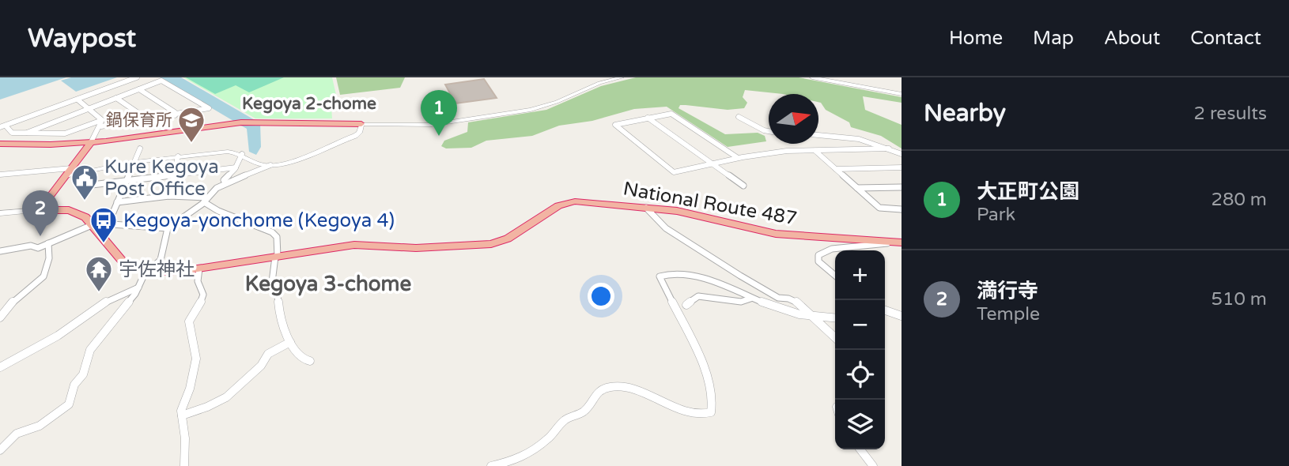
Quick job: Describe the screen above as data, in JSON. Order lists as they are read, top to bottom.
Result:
{
  "streets": {
    "highway": ["National Route 487"]
  },
  "districts": ["Kegoya 2-chome", "Kegoya 3-chome"],
  "places": {
    "school or university": ["鍋保育所"],
    "public building": ["Kure Kegoya Post Office"],
    "bus stop": ["Kegoya-yonchome (Kegoya 4)"],
    "temple": ["宇佐神社"]
  },
  "north": "right",
  "page": {
    "header": "Waypost",
    "nav": [
      "Home",
      "Map",
      "About",
      "Contact"
    ],
    "heading": ["Nearby", "2 results"],
    "pins": ["1", "2"],
    "list": [
      {
        "mark": "1",
        "name": "大正町公園",
        "note": "Park",
        "value": "280 m"
      },
      {
        "mark": "2",
        "name": "満行寺",
        "note": "Temple",
        "value": "510 m"
      }
    ],
    "map_buttons": ["+", "−"]
  }
}
